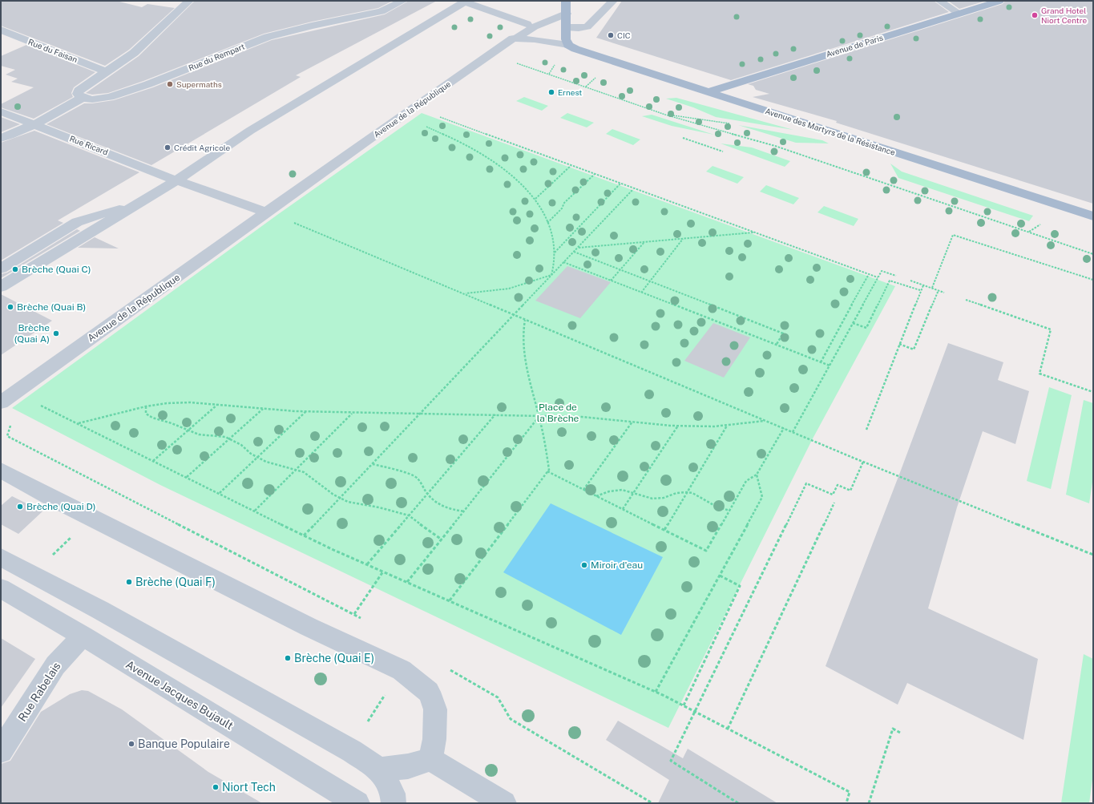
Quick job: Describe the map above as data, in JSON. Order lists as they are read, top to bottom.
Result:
{
  "streets": {
    "main road": ["Avenue de Paris", "Avenue des Martyrs de la Résistance"],
    "street": [
      "Rue du Faisan",
      "Rue du Rempart",
      "Avenue de la République",
      "Rue Ricard",
      "Rue Rabelais",
      "Avenue Jacques Bujault"
    ]
  },
  "crossings": [
    ["Avenue de Paris", "Avenue des Martyrs de la Résistance"],
    ["Rue Rabelais", "Avenue Jacques Bujault"]
  ],
  "parks": ["Place de la Brèche"],
  "places": [
    "Grand Hotel Niort Centre",
    "CIC",
    "Supermaths",
    "Ernest",
    "Crédit Agricole",
    "Brèche (Quai C)",
    "Brèche (Quai B)",
    "Brèche (Quai A)",
    "Brèche (Quai D)",
    "Miroir d'eau",
    "Brèche (Quai F)",
    "Brèche (Quai E)",
    "Banque Populaire",
    "Niort Tech"
  ]
}
